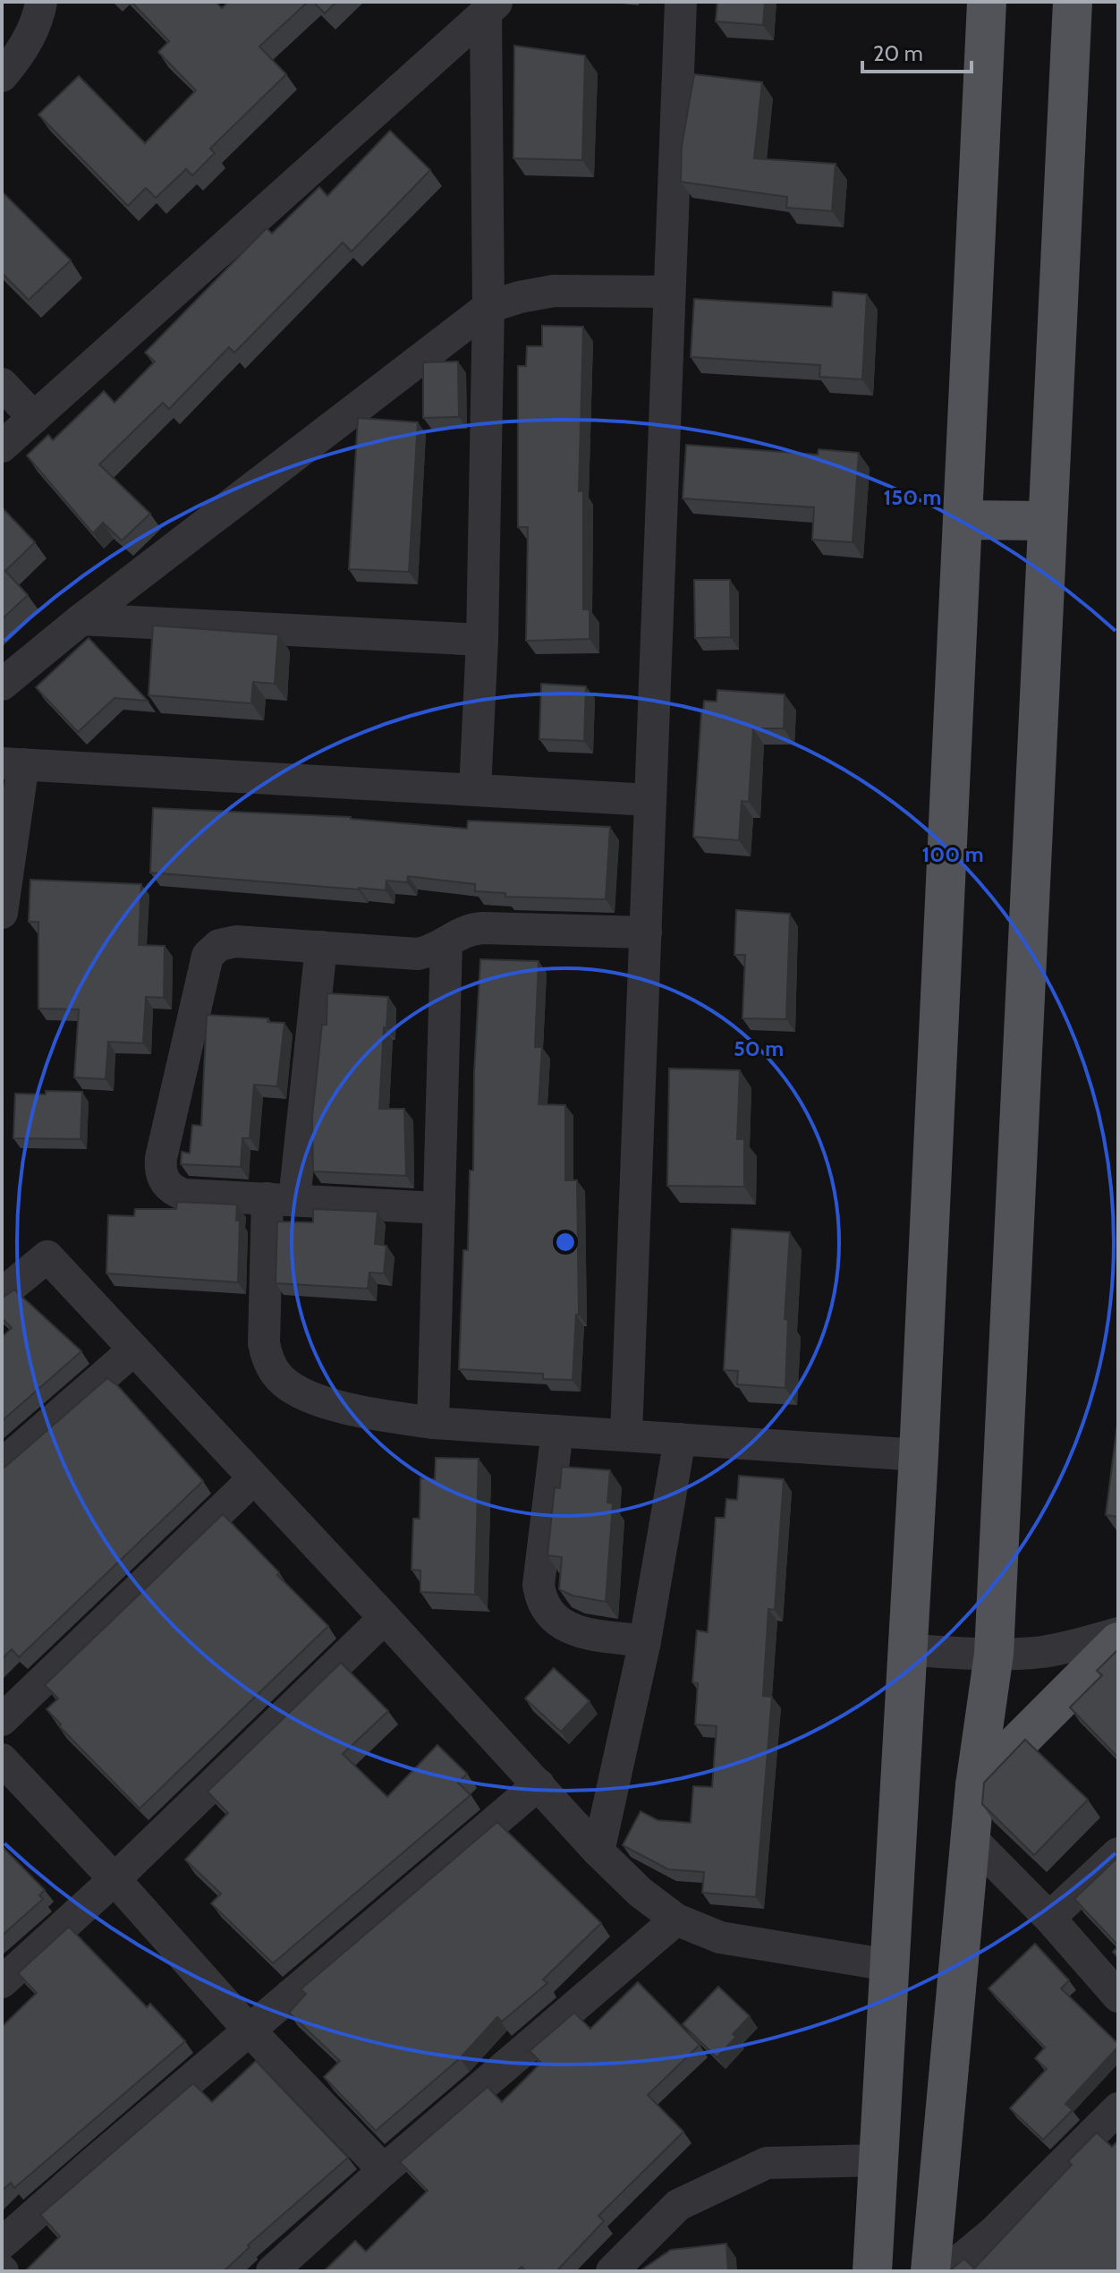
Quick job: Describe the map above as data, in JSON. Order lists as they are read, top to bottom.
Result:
{
  "scale_bar": "20 m",
  "rings": ["150 m", "100 m", "50 m"]
}
